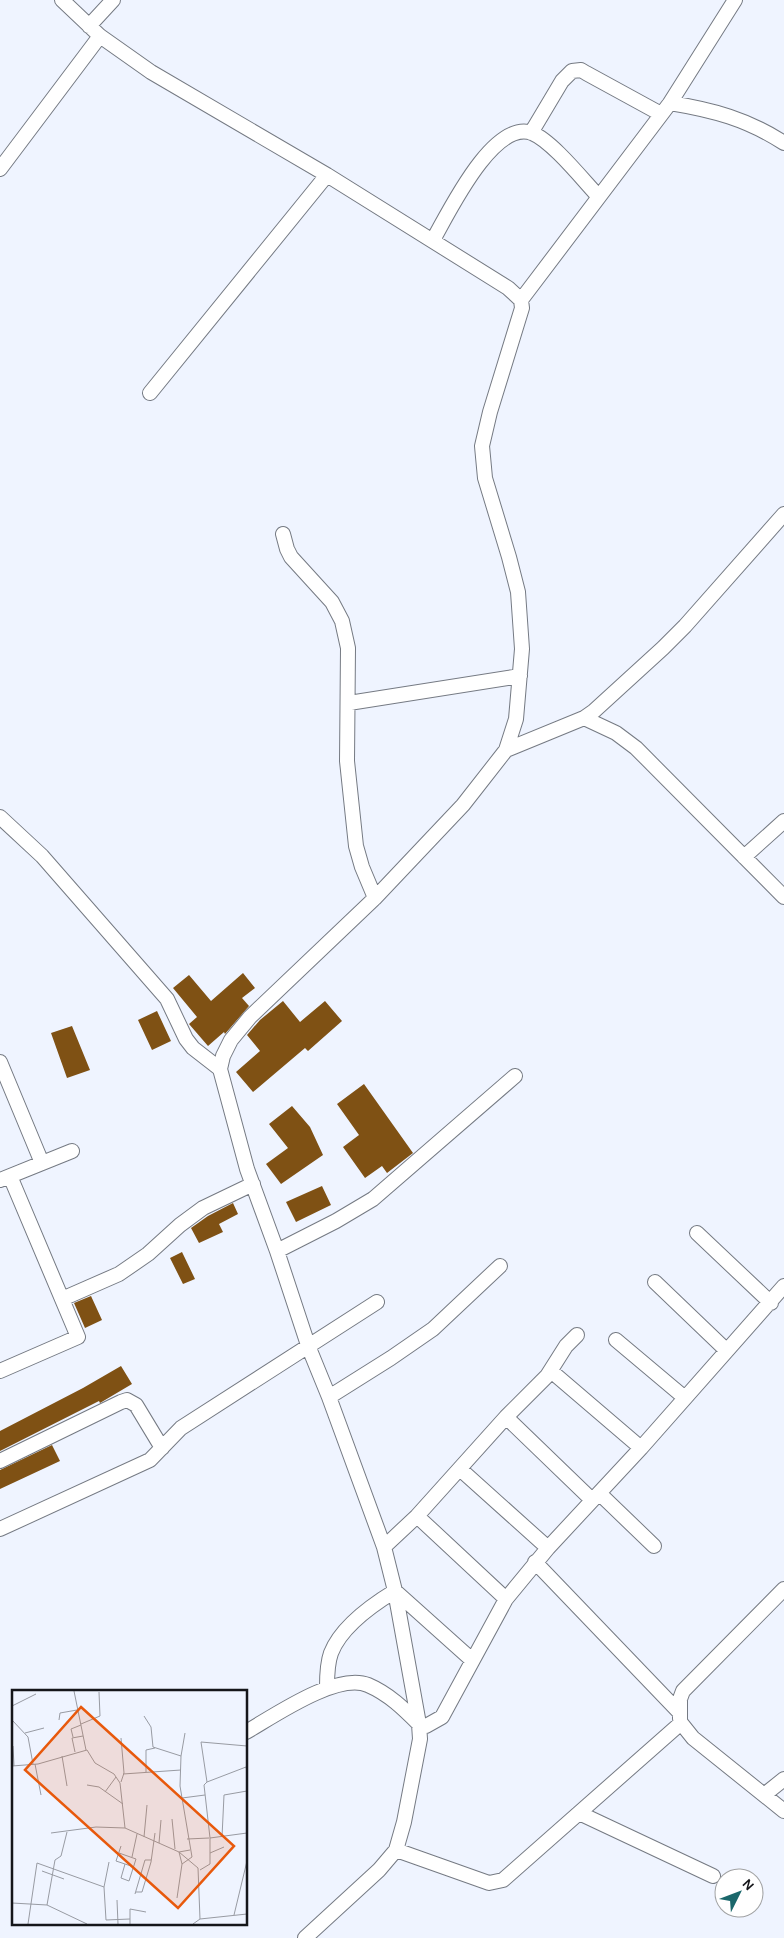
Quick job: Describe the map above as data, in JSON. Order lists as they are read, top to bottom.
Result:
{
  "north": "top right"
}
